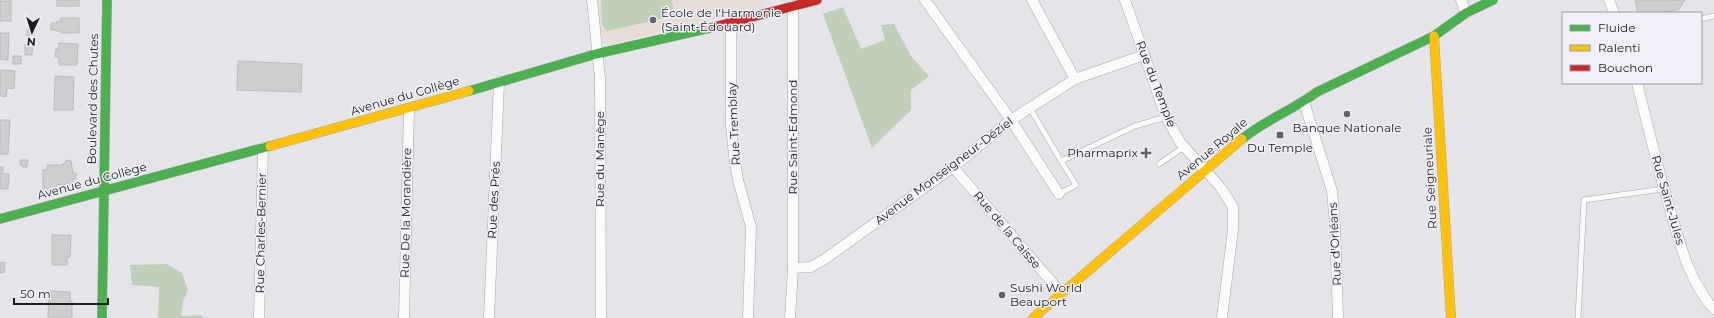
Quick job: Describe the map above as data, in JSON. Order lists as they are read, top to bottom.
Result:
{
  "streets": {
    "street": [
      "Rue du Temple",
      "Avenue du Collège",
      "Boulevard des Chutes",
      "Rue Tremblay",
      "Rue Saint-Edmond",
      "Avenue Royale",
      "Rue du Manège",
      "Avenue Monseigneur-Déziel",
      "Rue Seigneuriale",
      "Rue des Prés",
      "Rue Saint-Jules",
      "Rue De la Morandière",
      "Rue de la Caisse",
      "Rue Charles-Bernier",
      "Rue d'Orléans"
    ]
  },
  "crossings": [
    ["Rue du Temple", "Avenue Royale"],
    ["Rue du Temple", "Avenue Monseigneur-Déziel"],
    ["Avenue du Collège", "Boulevard des Chutes"],
    ["Avenue du Collège", "Rue Tremblay"],
    ["Avenue du Collège", "Rue Saint-Edmond"],
    ["Avenue du Collège", "Rue du Manège"],
    ["Avenue du Collège", "Rue des Prés"],
    ["Avenue du Collège", "Rue De la Morandière"],
    ["Avenue du Collège", "Rue Charles-Bernier"],
    ["Rue Saint-Edmond", "Avenue Monseigneur-Déziel"],
    ["Avenue Royale", "Rue Seigneuriale"],
    ["Avenue Royale", "Rue de la Caisse"],
    ["Avenue Royale", "Rue d'Orléans"],
    ["Avenue Monseigneur-Déziel", "Rue de la Caisse"]
  ],
  "places": {
    "other": ["École de l'Harmonie (Saint-Édouard)", "Banque Nationale", "Sushi World Beauport"],
    "transit": ["Du Temple"],
    "health": ["Pharmaprix"]
  },
  "legend": ["Fluide", "Ralenti", "Bouchon"],
  "scale_bar": "50 m",
  "north": "bottom"
}
